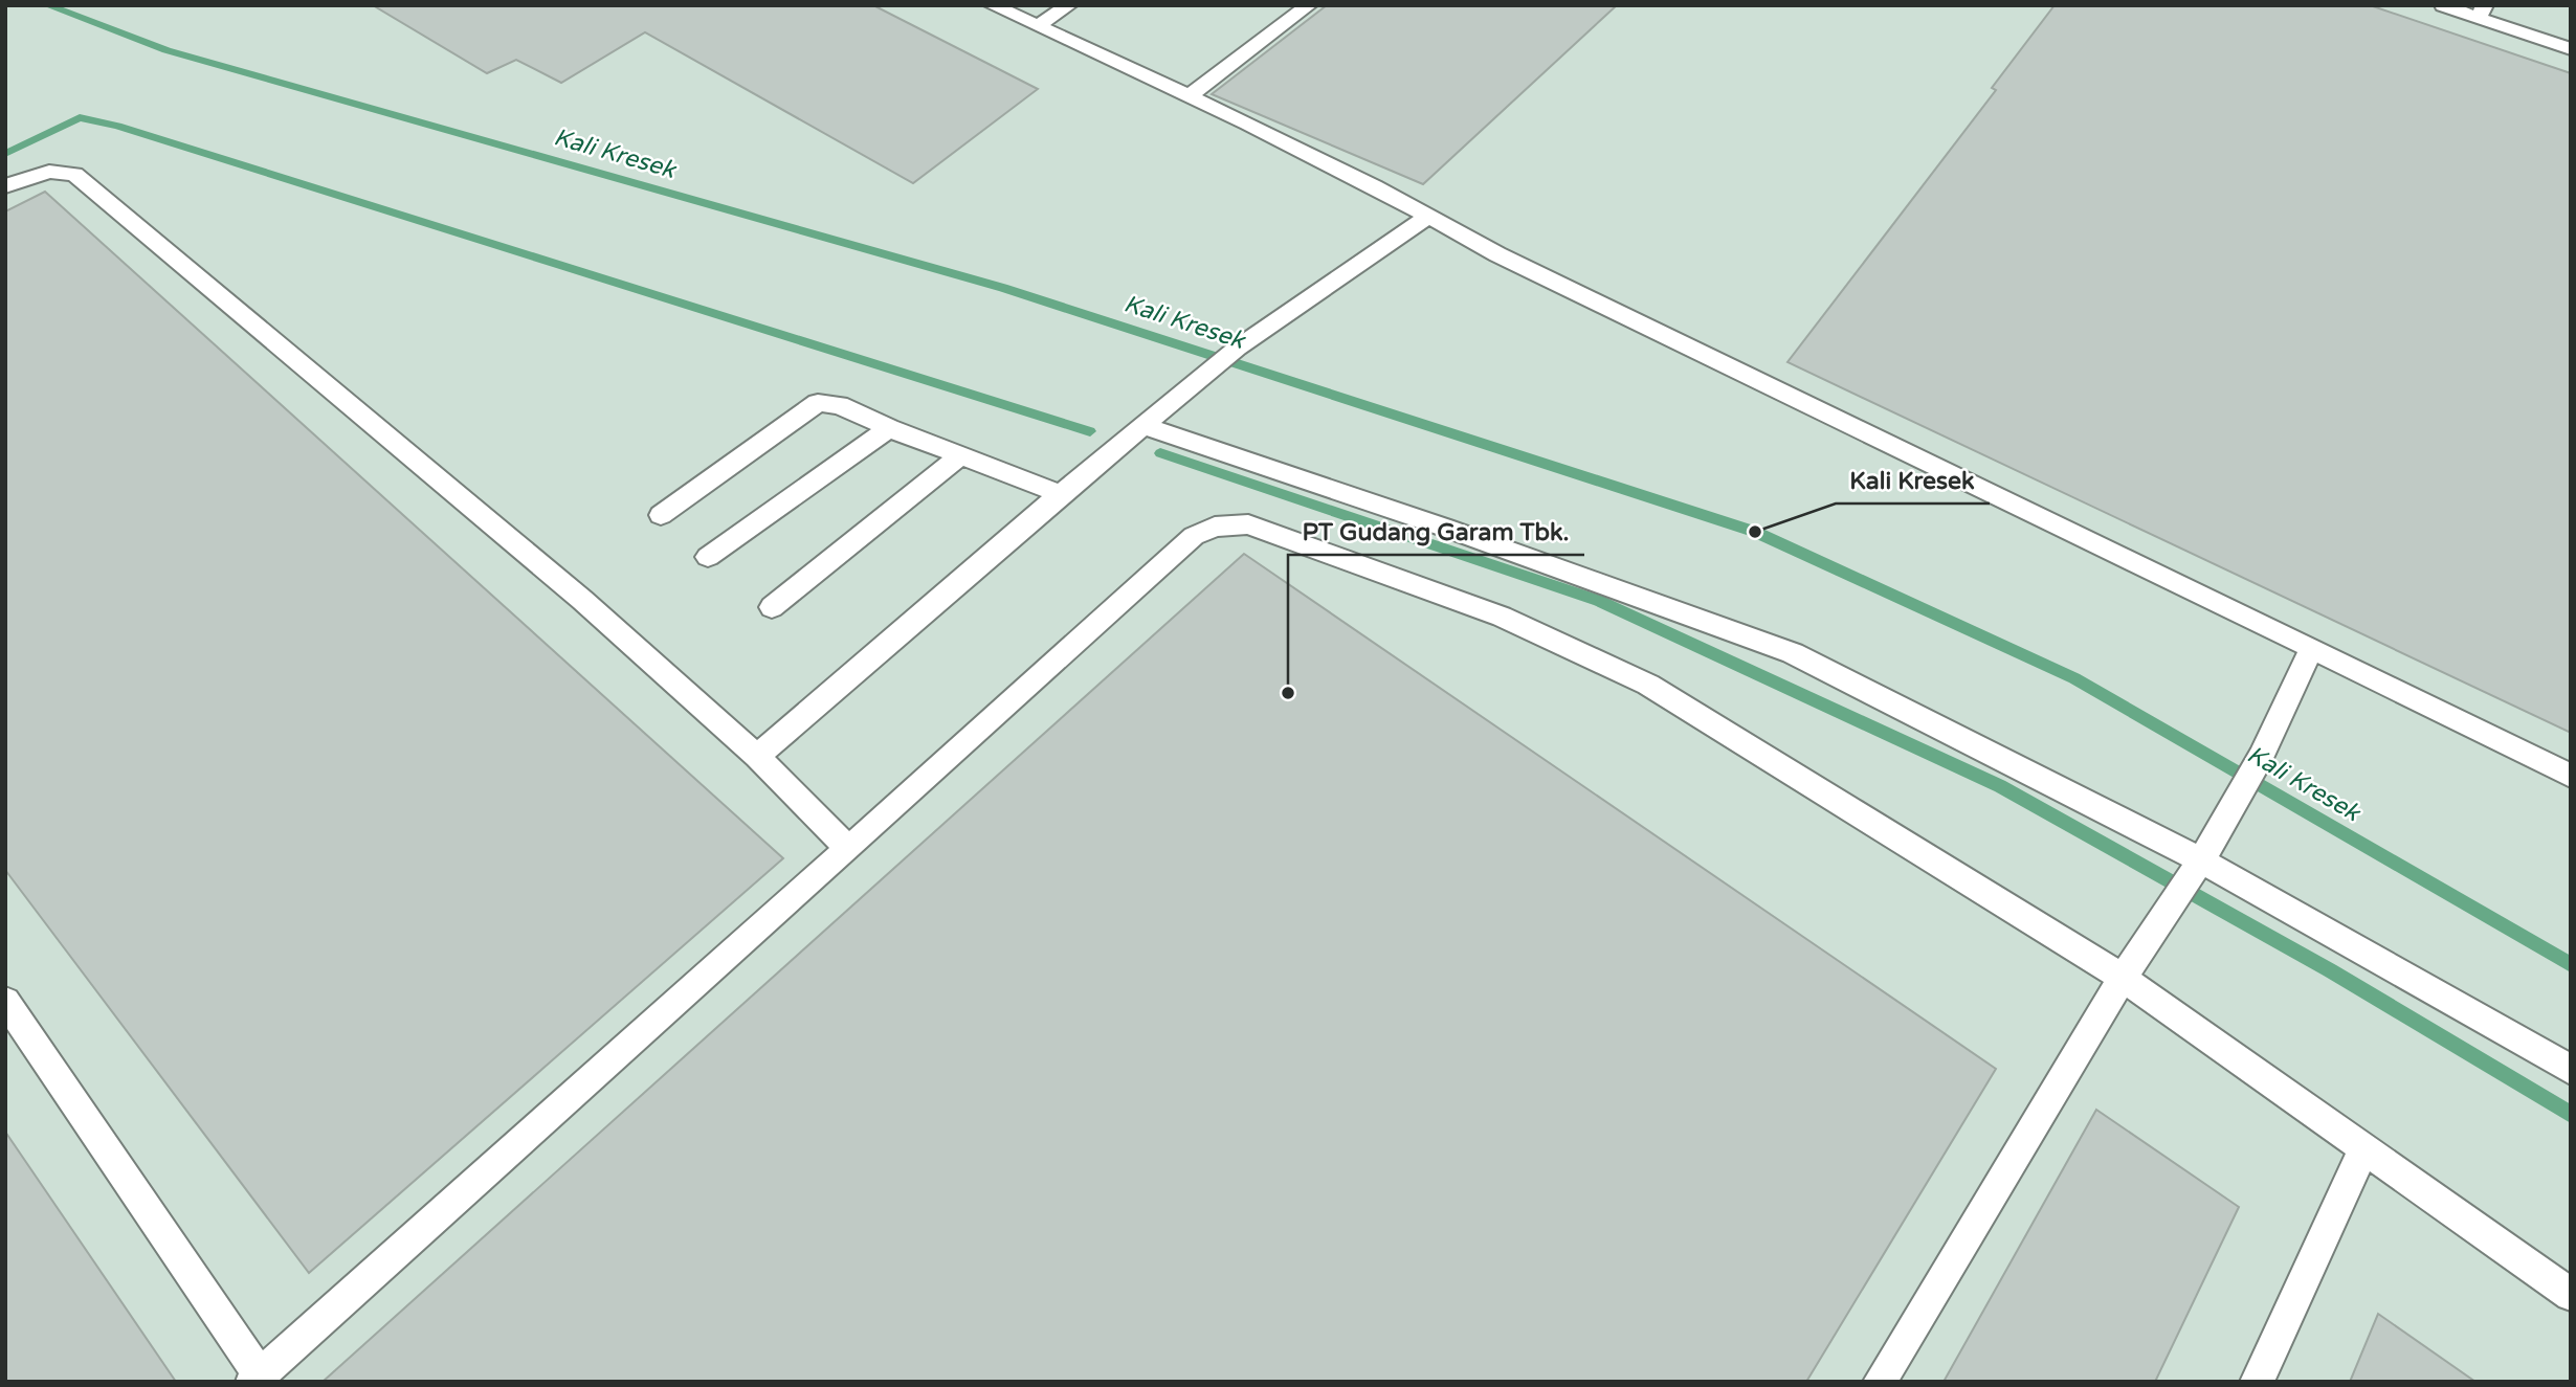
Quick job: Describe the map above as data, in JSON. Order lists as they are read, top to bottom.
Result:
{
  "water": ["Kali Kresek"],
  "places": ["Kali Kresek", "PT Gudang Garam Tbk."]
}
